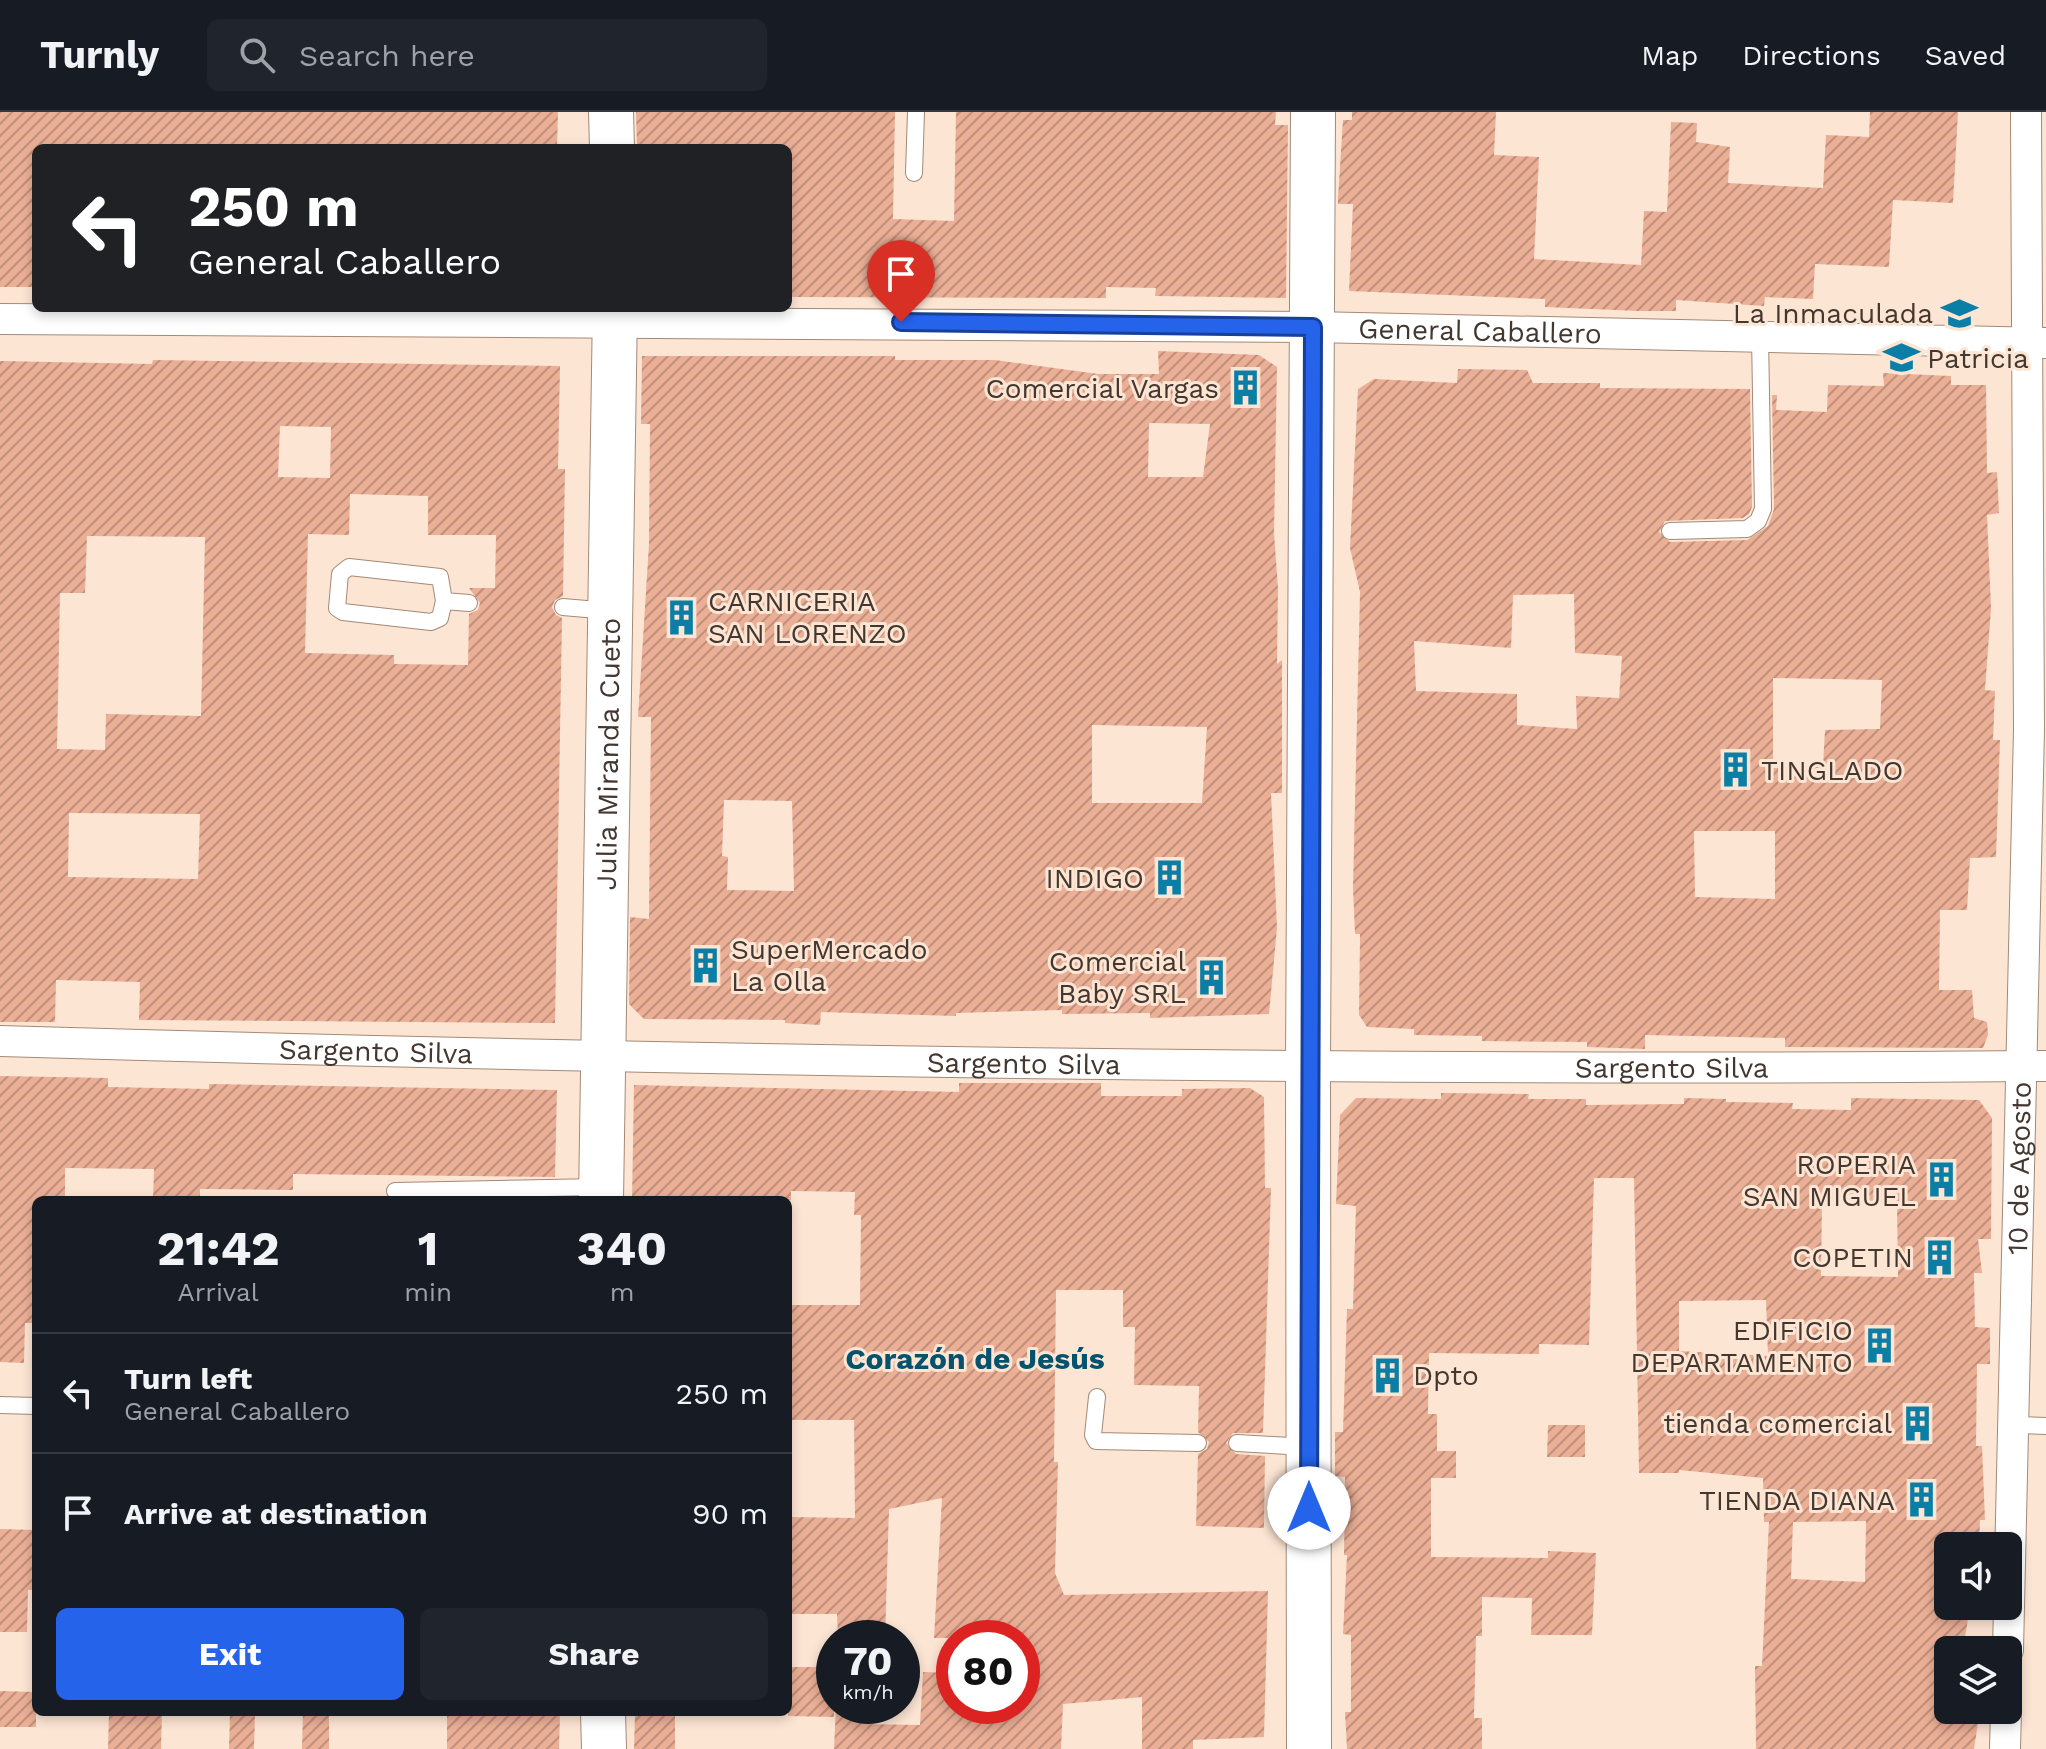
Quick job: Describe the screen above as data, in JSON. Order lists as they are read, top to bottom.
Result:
{
  "streets": {
    "highway": ["Julia Miranda Cueto"],
    "street": ["General Caballero", "Sargento Silva", "10 de Agosto"]
  },
  "crossings": [
    ["General Caballero", "Julia Miranda Cueto"],
    ["General Caballero", "10 de Agosto"],
    ["Julia Miranda Cueto", "Sargento Silva"],
    ["Sargento Silva", "10 de Agosto"]
  ],
  "districts": ["Corazón de Jesús"],
  "places": {
    "school or university": ["La Inmaculada", "Patricia"],
    "building": [
      "Comercial Vargas",
      "CARNICERIA SAN LORENZO",
      "TINGLADO",
      "INDIGO",
      "SuperMercado La Olla",
      "Comercial Baby SRL",
      "ROPERIA SAN MIGUEL",
      "COPETIN",
      "EDIFICIO DEPARTAMENTO",
      "Dpto",
      "tienda comercial",
      "TIENDA DIANA"
    ]
  },
  "page": {
    "header": "Turnly",
    "search": "Search here",
    "nav": ["Map", "Directions", "Saved"],
    "turn": ["250 m", "General Caballero"],
    "eta": [
      "21:42",
      "Arrival",
      "1",
      "min",
      "340",
      "m"
    ],
    "list": [
      {
        "name": "Turn left",
        "note": "General Caballero",
        "value": "250 m"
      },
      {
        "name": "Arrive at destination",
        "value": "90 m"
      }
    ],
    "buttons": ["Exit", "Share"],
    "speed": "70 km/h",
    "limit": "80"
  }
}
